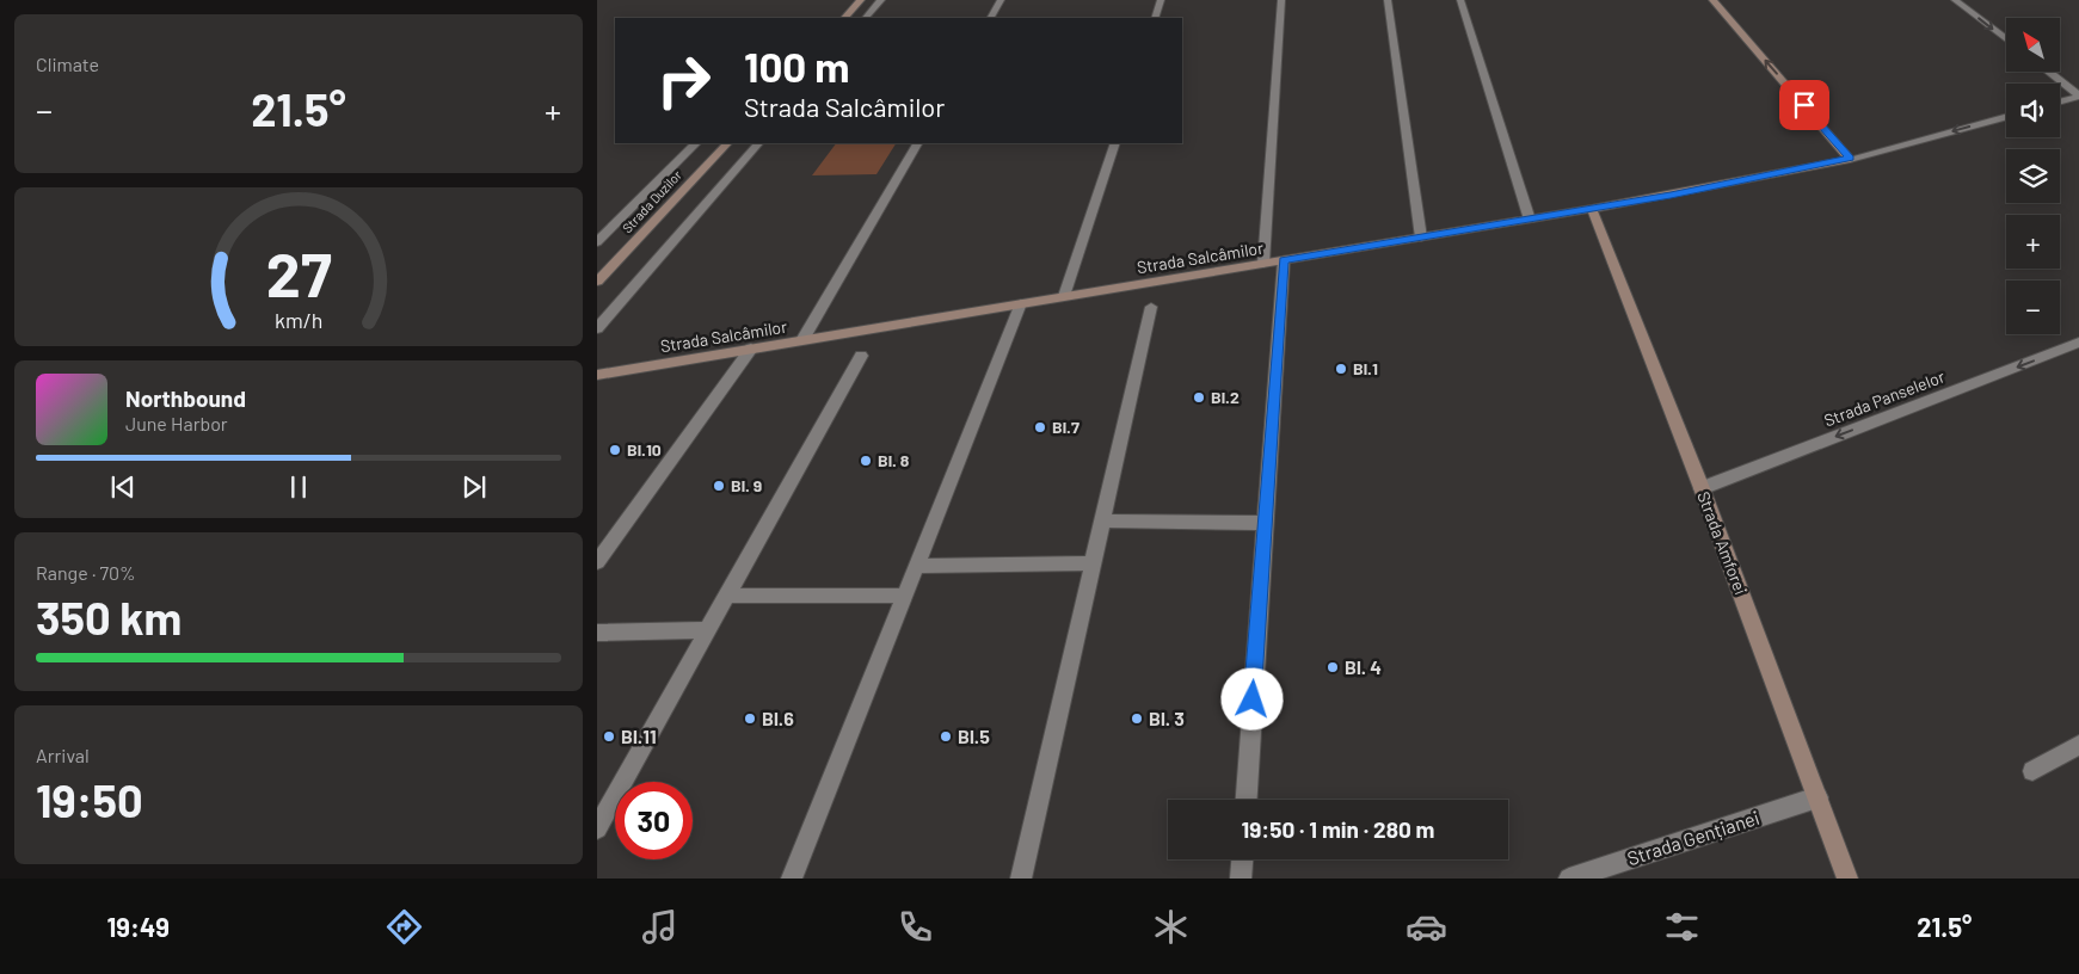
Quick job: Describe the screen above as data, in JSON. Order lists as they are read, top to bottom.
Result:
{
  "streets": {
    "street": [
      "Strada Duzilor",
      "Strada Salcâmilor",
      "Strada Panselelor",
      "Strada Amforei",
      "Strada Gențianei"
    ]
  },
  "crossings": [
    ["Strada Salcâmilor", "Strada Amforei"],
    ["Strada Panselelor", "Strada Amforei"],
    ["Strada Amforei", "Strada Gențianei"]
  ],
  "one_way": ["Strada Panselelor"],
  "places": [
    "Bl.1",
    "Bl.2",
    "Bl.7",
    "Bl.10",
    "Bl. 8",
    "Bl. 9",
    "Bl. 4",
    "Bl.6",
    "Bl. 3",
    "Bl.11",
    "Bl.5"
  ],
  "north": "top left",
  "page": {
    "tile": [
      "Climate",
      ["Range · 70%", "350 km"],
      ["Arrival", "19:50"]
    ],
    "map_buttons": ["+", "−"],
    "turn": ["100 m", "Strada Salcâmilor"],
    "heat": ["−", "21.5°", "+"],
    "song": ["Northbound", "June Harbor"],
    "limit": "30",
    "trip": "19:50 · 1 min · 280 m",
    "tabs": ["19:49", "21.5°"],
    "gauge": ["27", "km/h"]
  }
}
